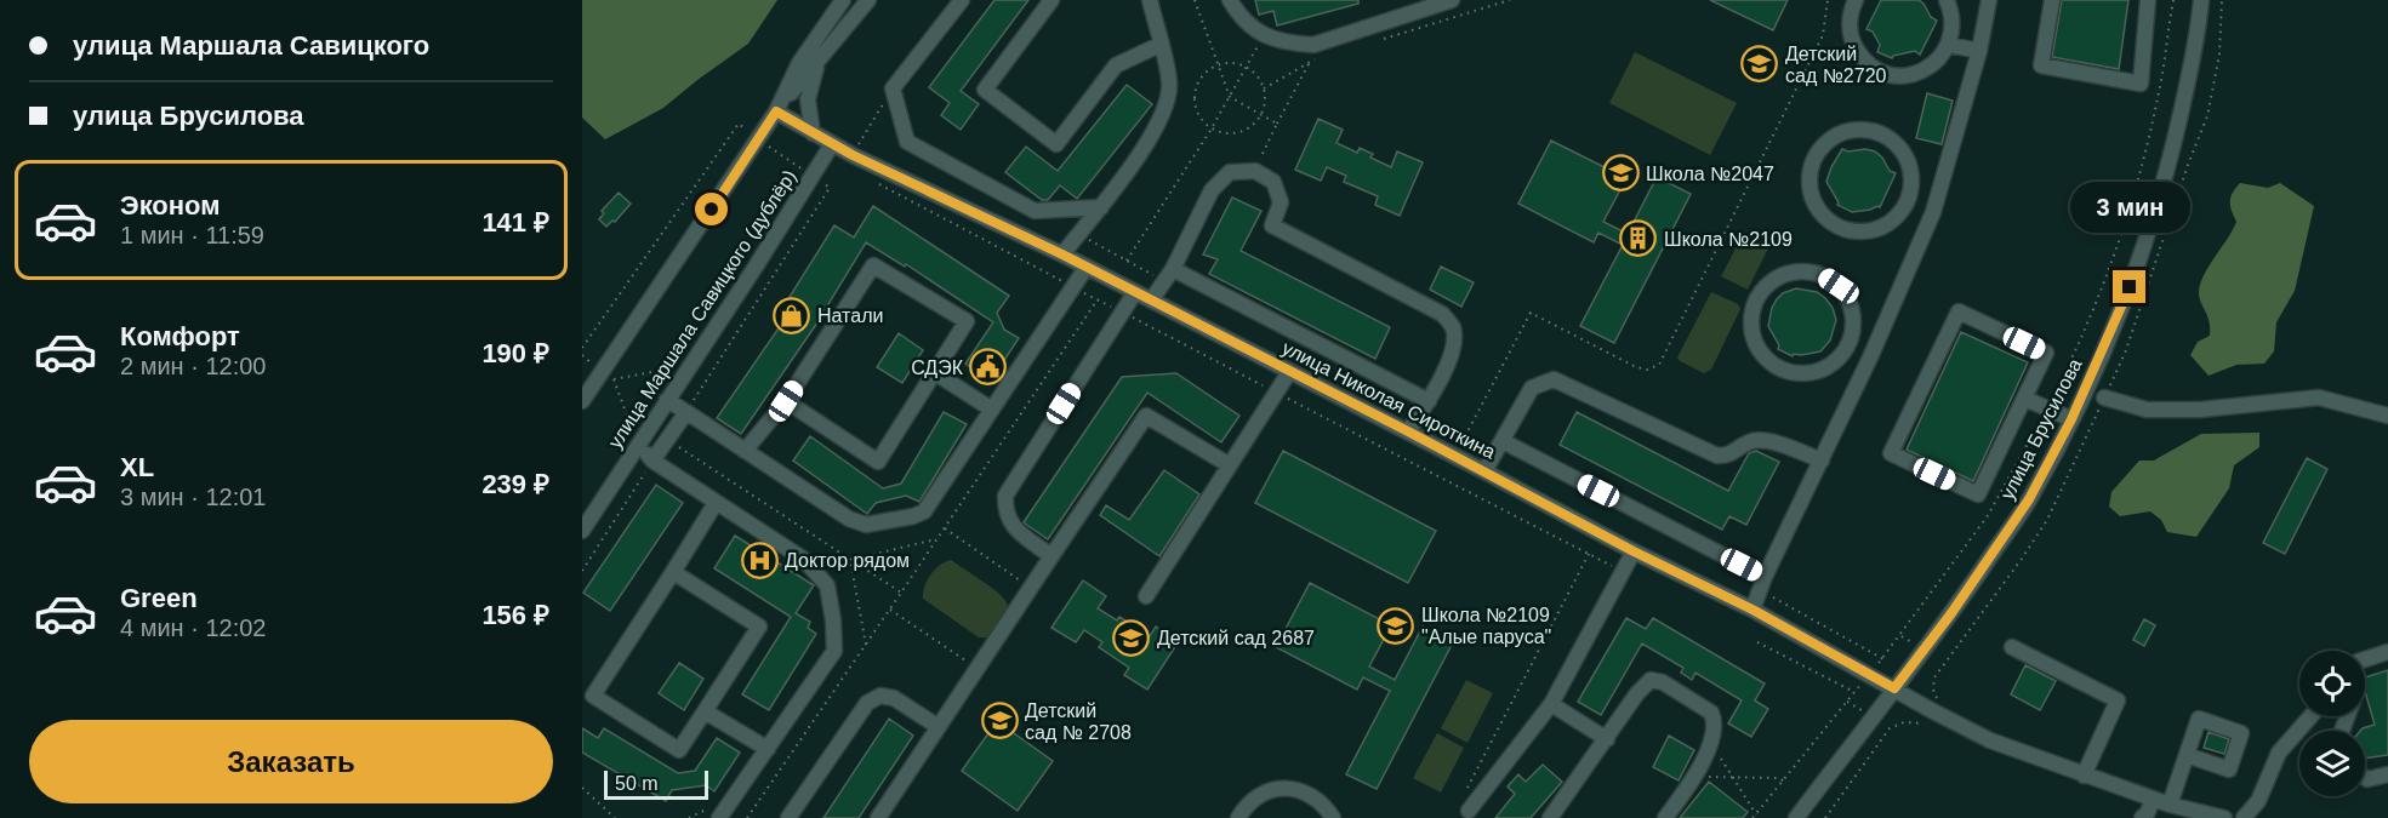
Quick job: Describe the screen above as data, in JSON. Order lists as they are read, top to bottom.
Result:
{
  "streets": {
    "street": ["улица Маршала Савицкого (дублёр)", "улица Николая Сироткина", "улица Брусилова"]
  },
  "crossings": [
    ["улица Маршала Савицкого (дублёр)", "улица Николая Сироткина"],
    ["улица Николая Сироткина", "улица Брусилова"]
  ],
  "places": {
    "school or university": [
      "Детский сад №2720",
      "Школа №2047",
      "Школа №2109 \"Алые паруса\"",
      "Детский сад 2687",
      "Детский сад № 2708"
    ],
    "building": ["Школа №2109"],
    "shop": ["Натали"],
    "public building": ["СДЭК"],
    "hospital": ["Доктор рядом"]
  },
  "scale_bar": "50 m",
  "page": {
    "banner": ["улица Маршала Савицкого", "улица Брусилова"],
    "list": [
      {
        "name": "Эконом",
        "note": "1 мин · 11:59",
        "value": "141 ₽"
      },
      {
        "name": "Комфорт",
        "note": "2 мин · 12:00",
        "value": "190 ₽"
      },
      {
        "name": "XL",
        "note": "3 мин · 12:01",
        "value": "239 ₽"
      },
      {
        "name": "Green",
        "note": "4 мин · 12:02",
        "value": "156 ₽"
      }
    ],
    "bubble": "3 мин",
    "buttons": "Заказать",
    "scale": "50 m"
  }
}
